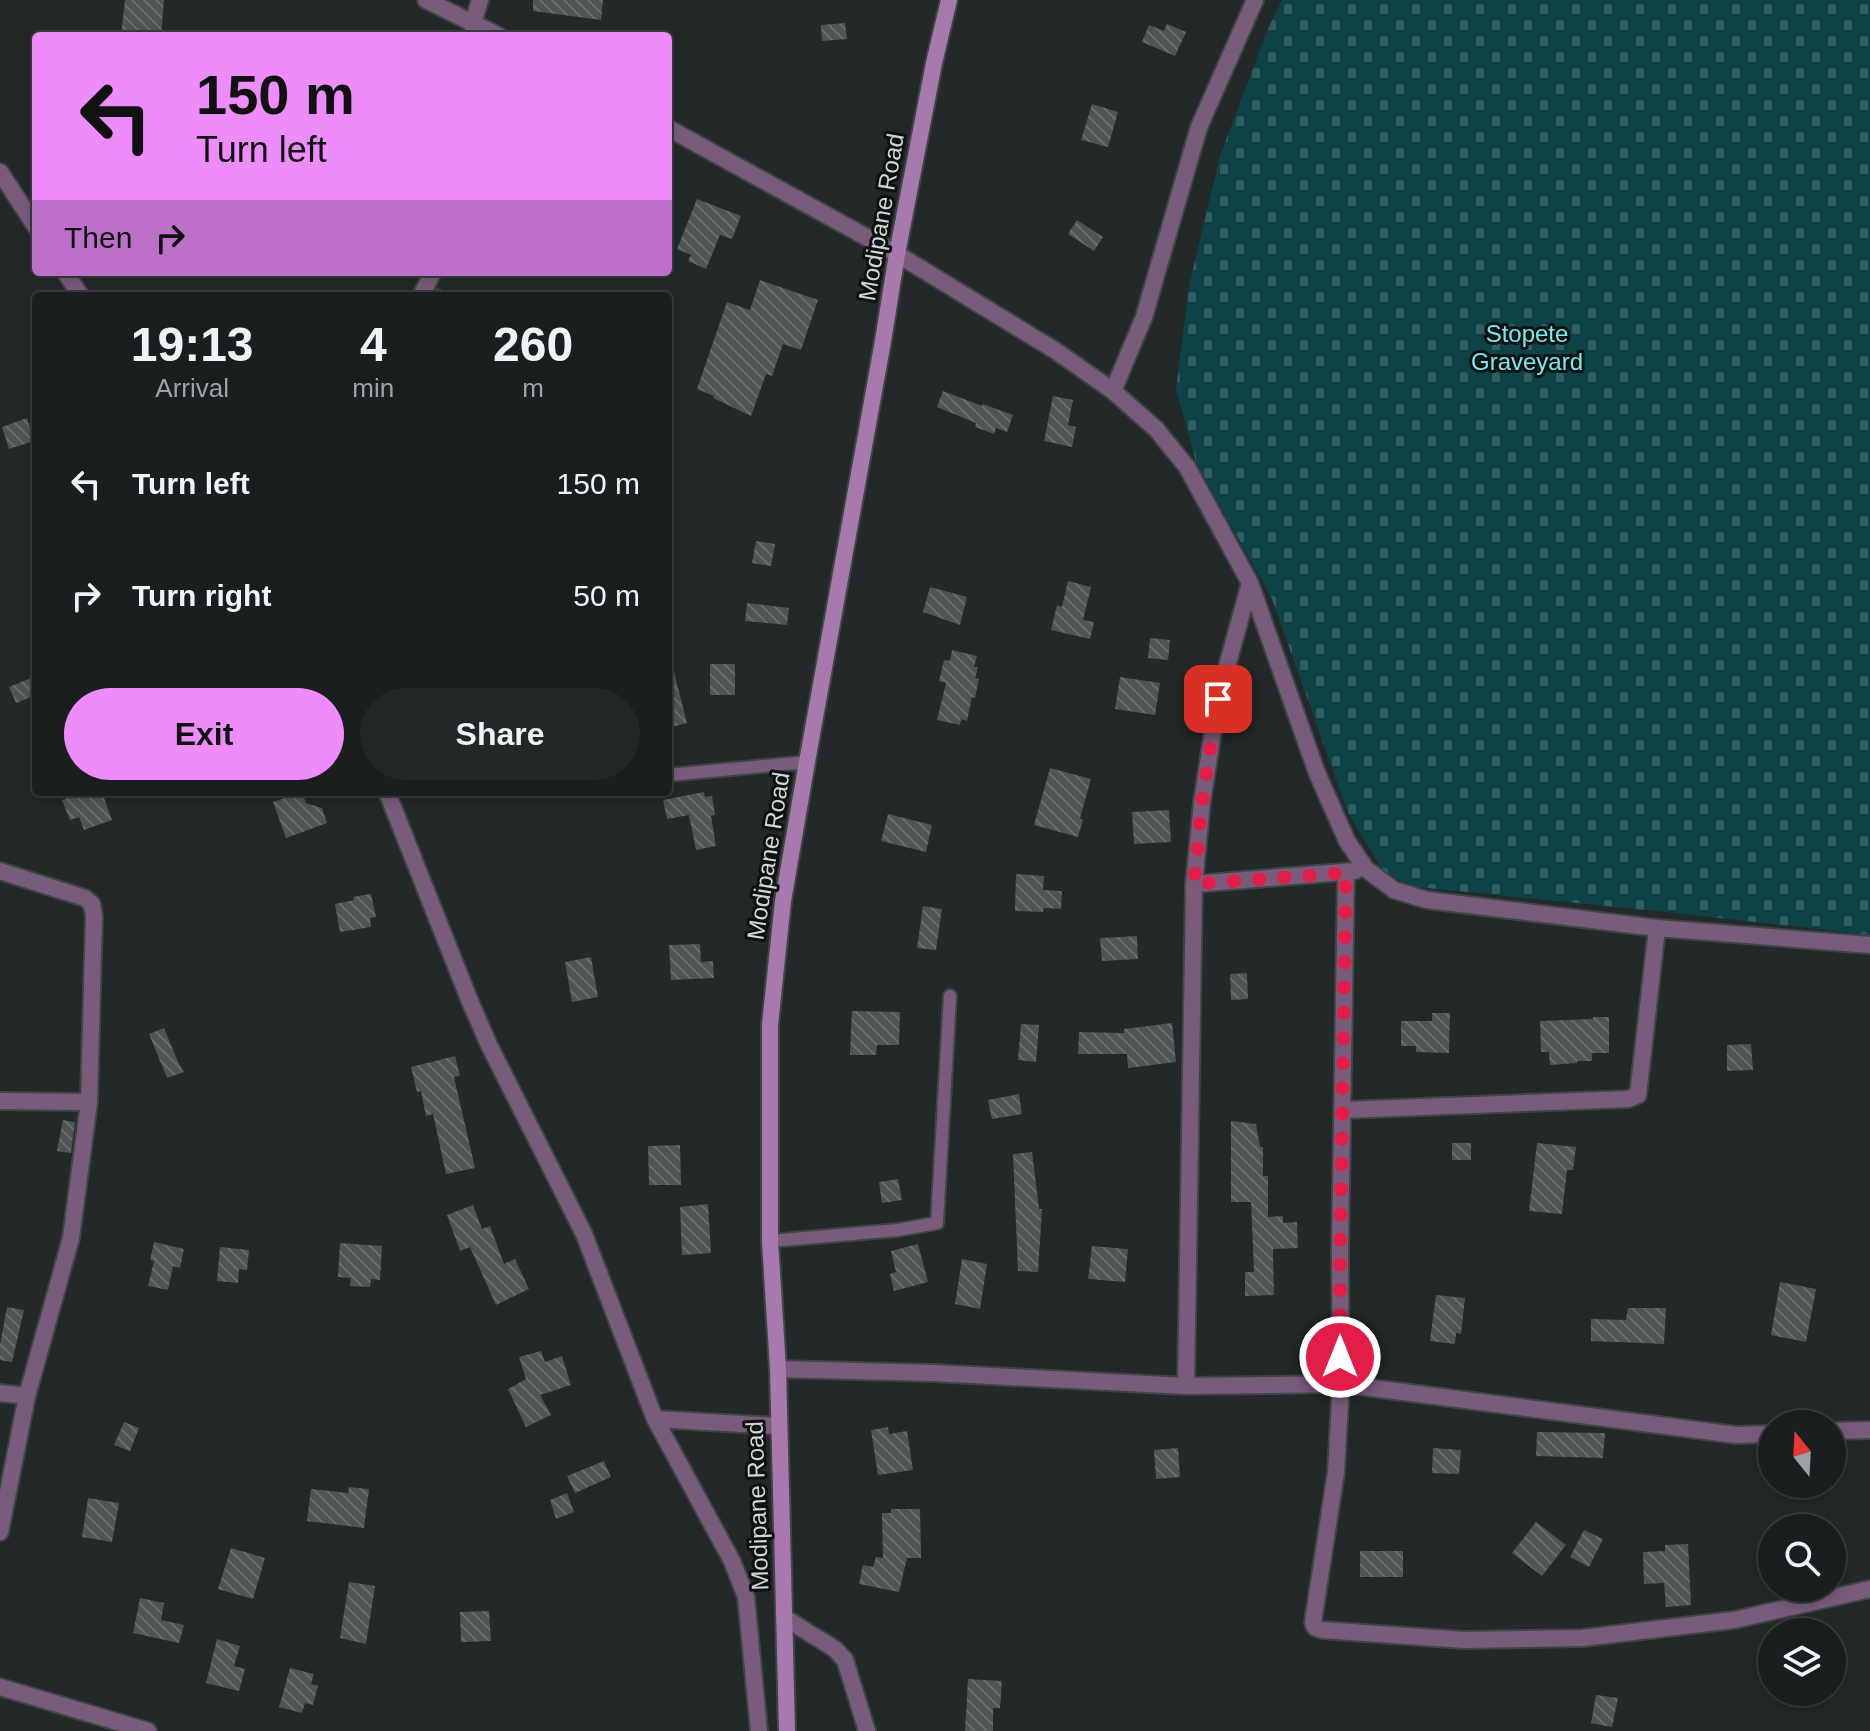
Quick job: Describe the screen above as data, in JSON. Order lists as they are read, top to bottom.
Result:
{
  "streets": {
    "main road": ["Modipane Road"]
  },
  "parks": ["Stopete Graveyard"],
  "north": "top",
  "page": {
    "turn": ["150 m", "Turn left"],
    "then": "Then",
    "eta": [
      "19:13",
      "Arrival",
      "4",
      "min",
      "260",
      "m"
    ],
    "list": [
      {
        "name": "Turn left",
        "value": "150 m"
      },
      {
        "name": "Turn right",
        "value": "50 m"
      }
    ],
    "buttons": ["Exit", "Share"]
  }
}
